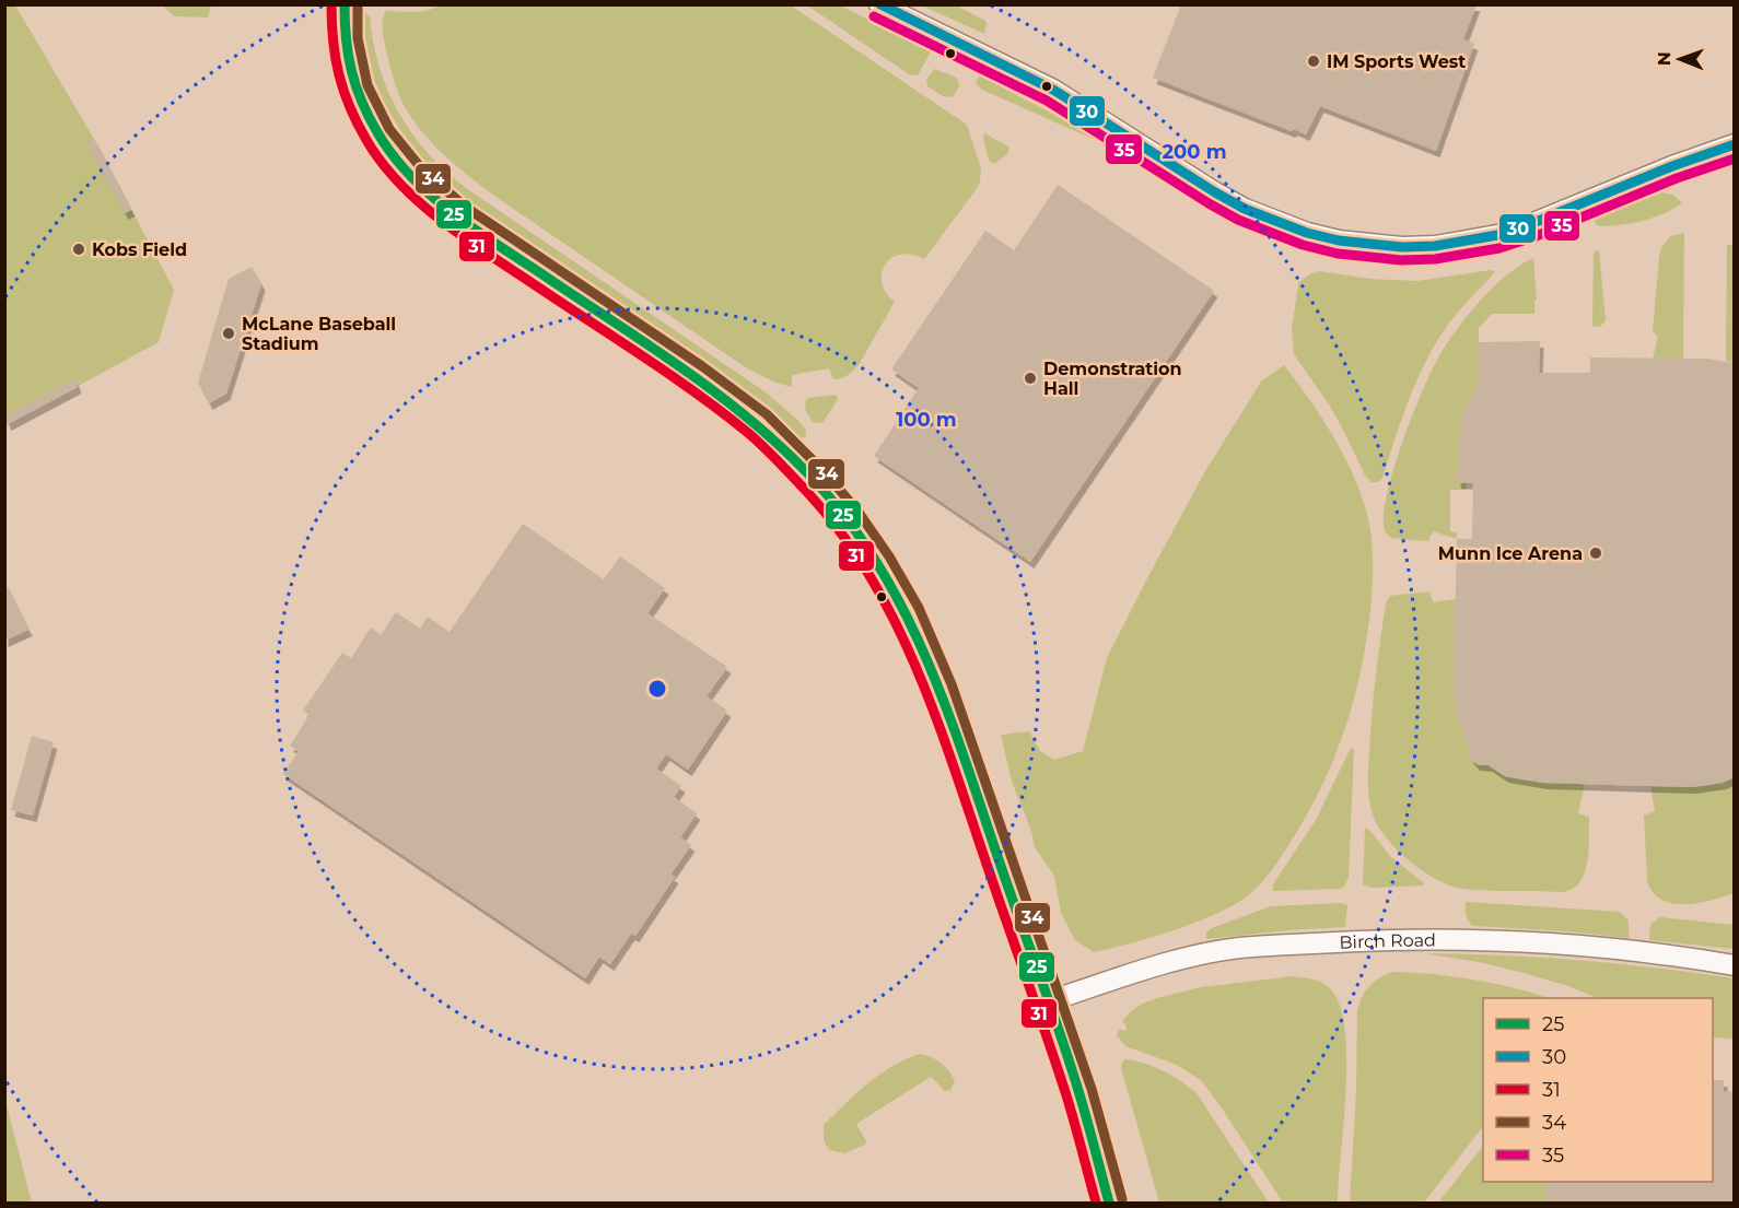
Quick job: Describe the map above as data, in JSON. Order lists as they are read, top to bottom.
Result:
{
  "streets": {
    "street": ["Birch Road"]
  },
  "places": [
    "IM Sports West",
    "Kobs Field",
    "McLane Baseball Stadium",
    "Demonstration Hall",
    "Munn Ice Arena"
  ],
  "lines": [
    "transit line 25",
    "transit line 30",
    "transit line 31",
    "transit line 34",
    "transit line 35"
  ],
  "legend": [
    "25",
    "30",
    "31",
    "34",
    "35"
  ],
  "north": "left",
  "rings": ["200 m", "100 m"]
}
